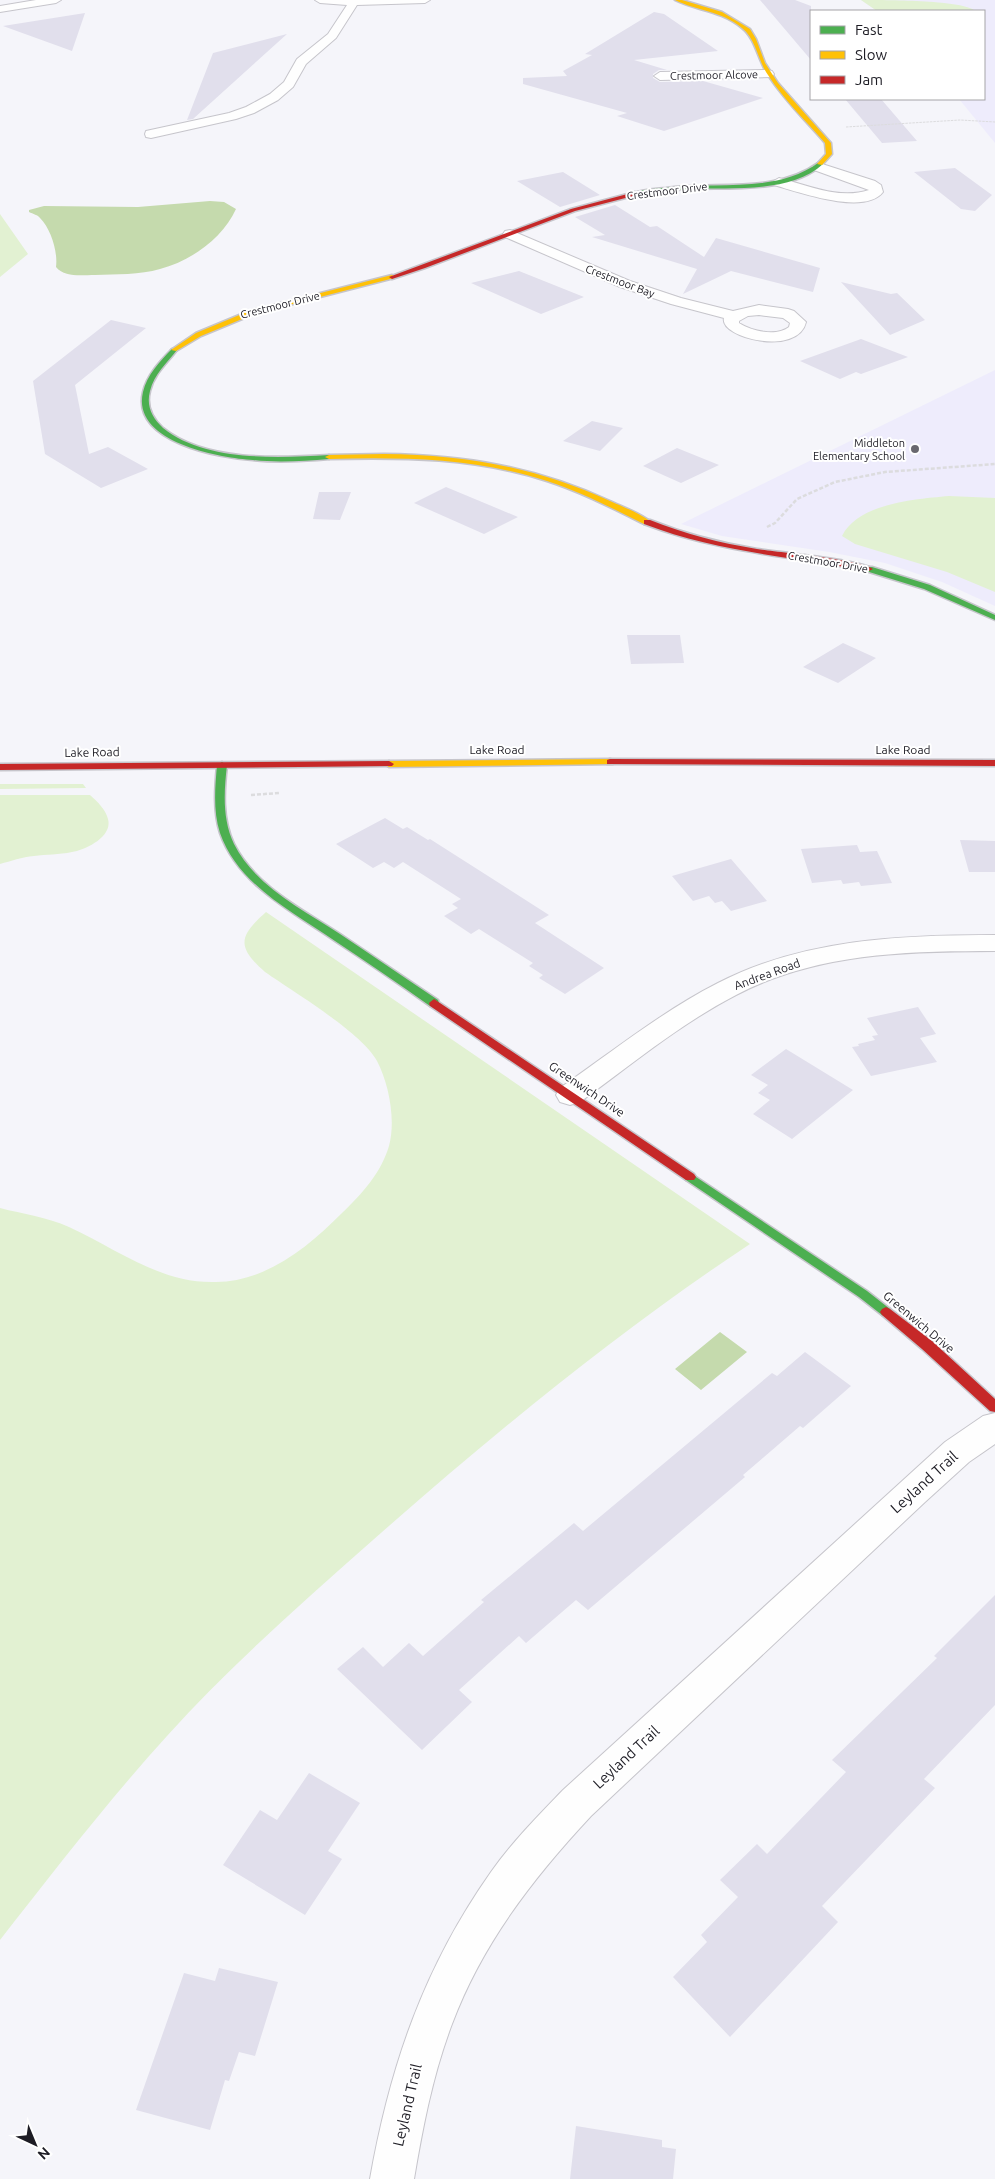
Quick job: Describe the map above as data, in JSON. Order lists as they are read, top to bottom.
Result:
{
  "streets": {
    "street": [
      "Crestmoor Alcove",
      "Crestmoor Drive",
      "Crestmoor Bay",
      "Lake Road",
      "Andrea Road",
      "Greenwich Drive",
      "Leyland Trail"
    ]
  },
  "crossings": [
    ["Crestmoor Drive", "Crestmoor Bay"],
    ["Lake Road", "Greenwich Drive"],
    ["Andrea Road", "Greenwich Drive"]
  ],
  "places": ["Middleton Elementary School"],
  "legend": ["Fast", "Slow", "Jam"],
  "north": "bottom right"
}
